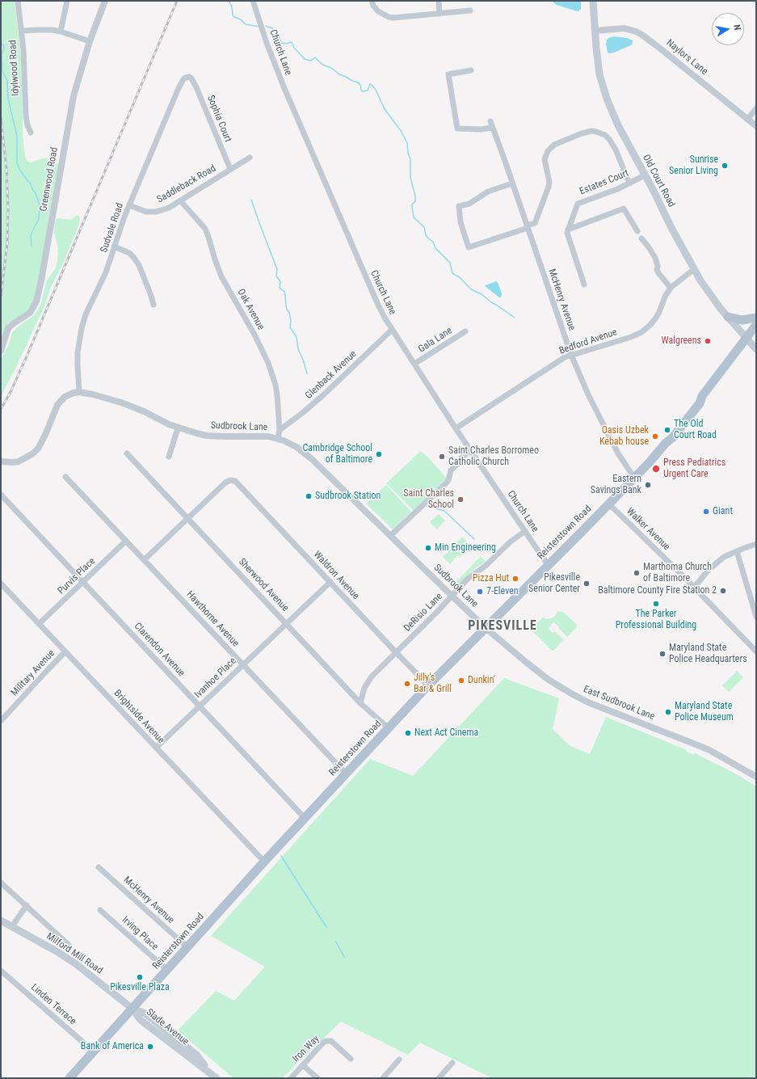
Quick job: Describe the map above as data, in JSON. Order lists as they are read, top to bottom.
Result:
{
  "streets": {
    "main road": [
      "Old Court Road",
      "Reisterstown Road",
      "Milford Mill Road",
      "Slade Avenue"
    ],
    "street": [
      "Church Lane",
      "Naylors Lane",
      "Idylwood Road",
      "Sophia Court",
      "Greenwood Road",
      "Estates Court",
      "Saddleback Road",
      "Sudvale Road",
      "McHenry Avenue",
      "Oak Avenue",
      "Gala Lane",
      "Bedford Avenue",
      "Glenback Avenue",
      "Sudbrook Lane",
      "Walker Avenue",
      "Waldron Avenue",
      "Purvis Place",
      "Sherwood Avenue",
      "DeRisio Lane",
      "Hawthorne Avenue",
      "Clarendon Avenue",
      "Military Avenue",
      "Ivanhoe Place",
      "East Sudbrook Lane",
      "Brightside Avenue",
      "Irving Place",
      "Linden Terrace",
      "Iron Way"
    ]
  },
  "crossings": [
    ["Church Lane", "Gala Lane"],
    ["Church Lane", "Bedford Avenue"],
    ["Church Lane", "Glenback Avenue"],
    ["Church Lane", "Reisterstown Road"],
    ["Church Lane", "DeRisio Lane"],
    ["Naylors Lane", "Old Court Road"],
    ["Sophia Court", "Saddleback Road"],
    ["Sophia Court", "Sudvale Road"],
    ["Old Court Road", "Estates Court"],
    ["Old Court Road", "Bedford Avenue"],
    ["Old Court Road", "Reisterstown Road"],
    ["Saddleback Road", "Sudvale Road"],
    ["Saddleback Road", "Oak Avenue"],
    ["Sudvale Road", "Sudbrook Lane"],
    ["McHenry Avenue", "Bedford Avenue"],
    ["McHenry Avenue", "Reisterstown Road"],
    ["Oak Avenue", "Glenback Avenue"],
    ["Oak Avenue", "Sudbrook Lane"],
    ["Sudbrook Lane", "Reisterstown Road"],
    ["Sudbrook Lane", "DeRisio Lane"],
    ["Sudbrook Lane", "East Sudbrook Lane"],
    ["Walker Avenue", "Reisterstown Road"],
    ["Reisterstown Road", "Waldron Avenue"],
    ["Reisterstown Road", "Sherwood Avenue"],
    ["Reisterstown Road", "Hawthorne Avenue"],
    ["Reisterstown Road", "Clarendon Avenue"],
    ["Reisterstown Road", "East Sudbrook Lane"],
    ["Reisterstown Road", "Brightside Avenue"],
    ["Reisterstown Road", "Irving Place"],
    ["Reisterstown Road", "Milford Mill Road"],
    ["Reisterstown Road", "Linden Terrace"],
    ["Reisterstown Road", "Slade Avenue"],
    ["Waldron Avenue", "Sherwood Avenue"],
    ["Waldron Avenue", "DeRisio Lane"],
    ["Waldron Avenue", "Ivanhoe Place"],
    ["Purvis Place", "Hawthorne Avenue"],
    ["Purvis Place", "Clarendon Avenue"],
    ["Purvis Place", "Brightside Avenue"],
    ["Sherwood Avenue", "DeRisio Lane"],
    ["Sherwood Avenue", "Ivanhoe Place"],
    ["Hawthorne Avenue", "Ivanhoe Place"],
    ["Clarendon Avenue", "Ivanhoe Place"],
    ["Military Avenue", "Brightside Avenue"],
    ["Ivanhoe Place", "Brightside Avenue"],
    ["Milford Mill Road", "Slade Avenue"]
  ],
  "districts": ["PIKESVILLE"],
  "places": [
    "Sunrise Senior Living",
    "Walgreens",
    "The Old Court Road",
    "Oasis Uzbek Kebab house",
    "Cambridge School of Baltimore",
    "Saint Charles Borromeo Catholic Church",
    "Press Pediatrics Urgent Care",
    "Eastern Savings Bank",
    "Sudbrook Station",
    "Saint Charles School",
    "Giant",
    "Min Engineering",
    "Marthoma Church of Baltimore",
    "Pizza Hut",
    "Pikesville Senior Center",
    "Baltimore County Fire Station 2",
    "7-Eleven",
    "The Parker Professional Building",
    "Maryland State Police Headquarters",
    "Dunkin'",
    "Jilly's Bar & Grill",
    "Maryland State Police Museum",
    "Next Act Cinema",
    "Pikesville Plaza",
    "Bank of America"
  ],
  "north": "right"
}
